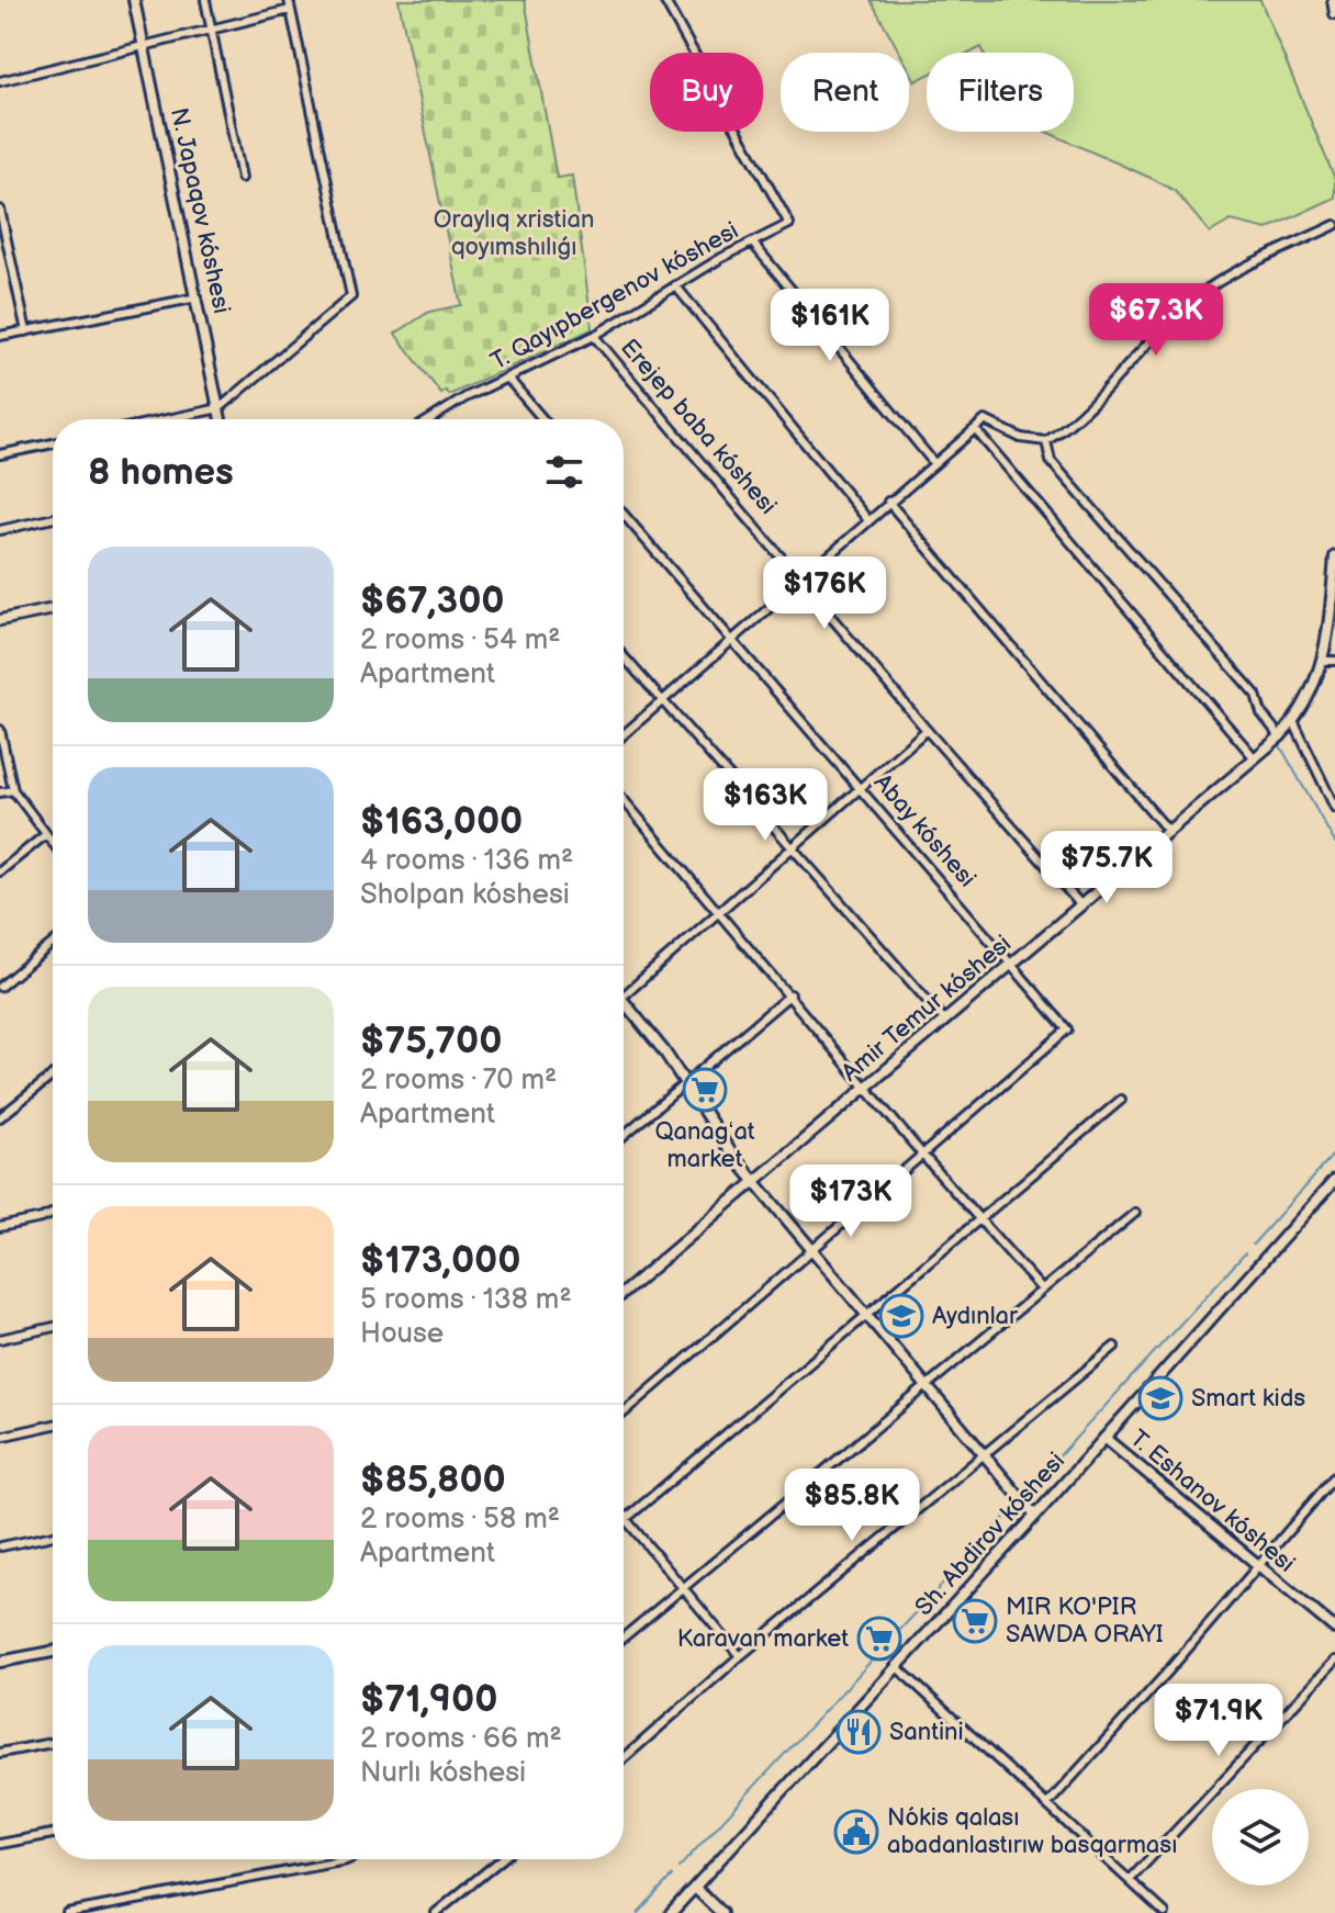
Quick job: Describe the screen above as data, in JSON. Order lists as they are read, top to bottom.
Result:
{
  "streets": {
    "street": [
      "N. Japaqov kóshesi",
      "T. Qayıpbergenov kóshesi",
      "Erejep baba kóshesi",
      "Abay kóshesi",
      "Amir Temur kóshesi",
      "T. Eshanov kóshesi",
      "Sh. Abdirov kóshesi"
    ]
  },
  "crossings": [
    ["T. Qayıpbergenov kóshesi", "Erejep baba kóshesi"],
    ["Erejep baba kóshesi", "Amir Temur kóshesi"],
    ["Abay kóshesi", "Amir Temur kóshesi"],
    ["T. Eshanov kóshesi", "Sh. Abdirov kóshesi"]
  ],
  "parks": ["Oraylıq xristian qoyımshılıǵı"],
  "places": {
    "supermarket": ["Qanagʻat market", "MIR KO'PIR SAWDA ORAYI", "Karavan market"],
    "school or university": ["Aydınlar", "Smart kids"],
    "restaurant": ["Santini"],
    "public building": ["Nókis qalası abadanlastırıw basqarması"]
  },
  "page": {
    "chip": ["Buy", "Rent", "Filters"],
    "price": [
      "$67.3K",
      "$161K",
      "$176K",
      "$163K",
      "$75.7K",
      "$173K",
      "$85.8K",
      "$71.9K"
    ],
    "heading": "8 homes",
    "list": [
      {
        "name": "$67,300",
        "note": "2 rooms · 54 m² · Apartment"
      },
      {
        "name": "$163,000",
        "note": "4 rooms · 136 m² · Sholpan kóshesi"
      },
      {
        "name": "$75,700",
        "note": "2 rooms · 70 m² · Apartment"
      },
      {
        "name": "$173,000",
        "note": "5 rooms · 138 m² · House"
      },
      {
        "name": "$85,800",
        "note": "2 rooms · 58 m² · Apartment"
      },
      {
        "name": "$71,900",
        "note": "2 rooms · 66 m² · Nurlı kóshesi"
      }
    ]
  }
}
